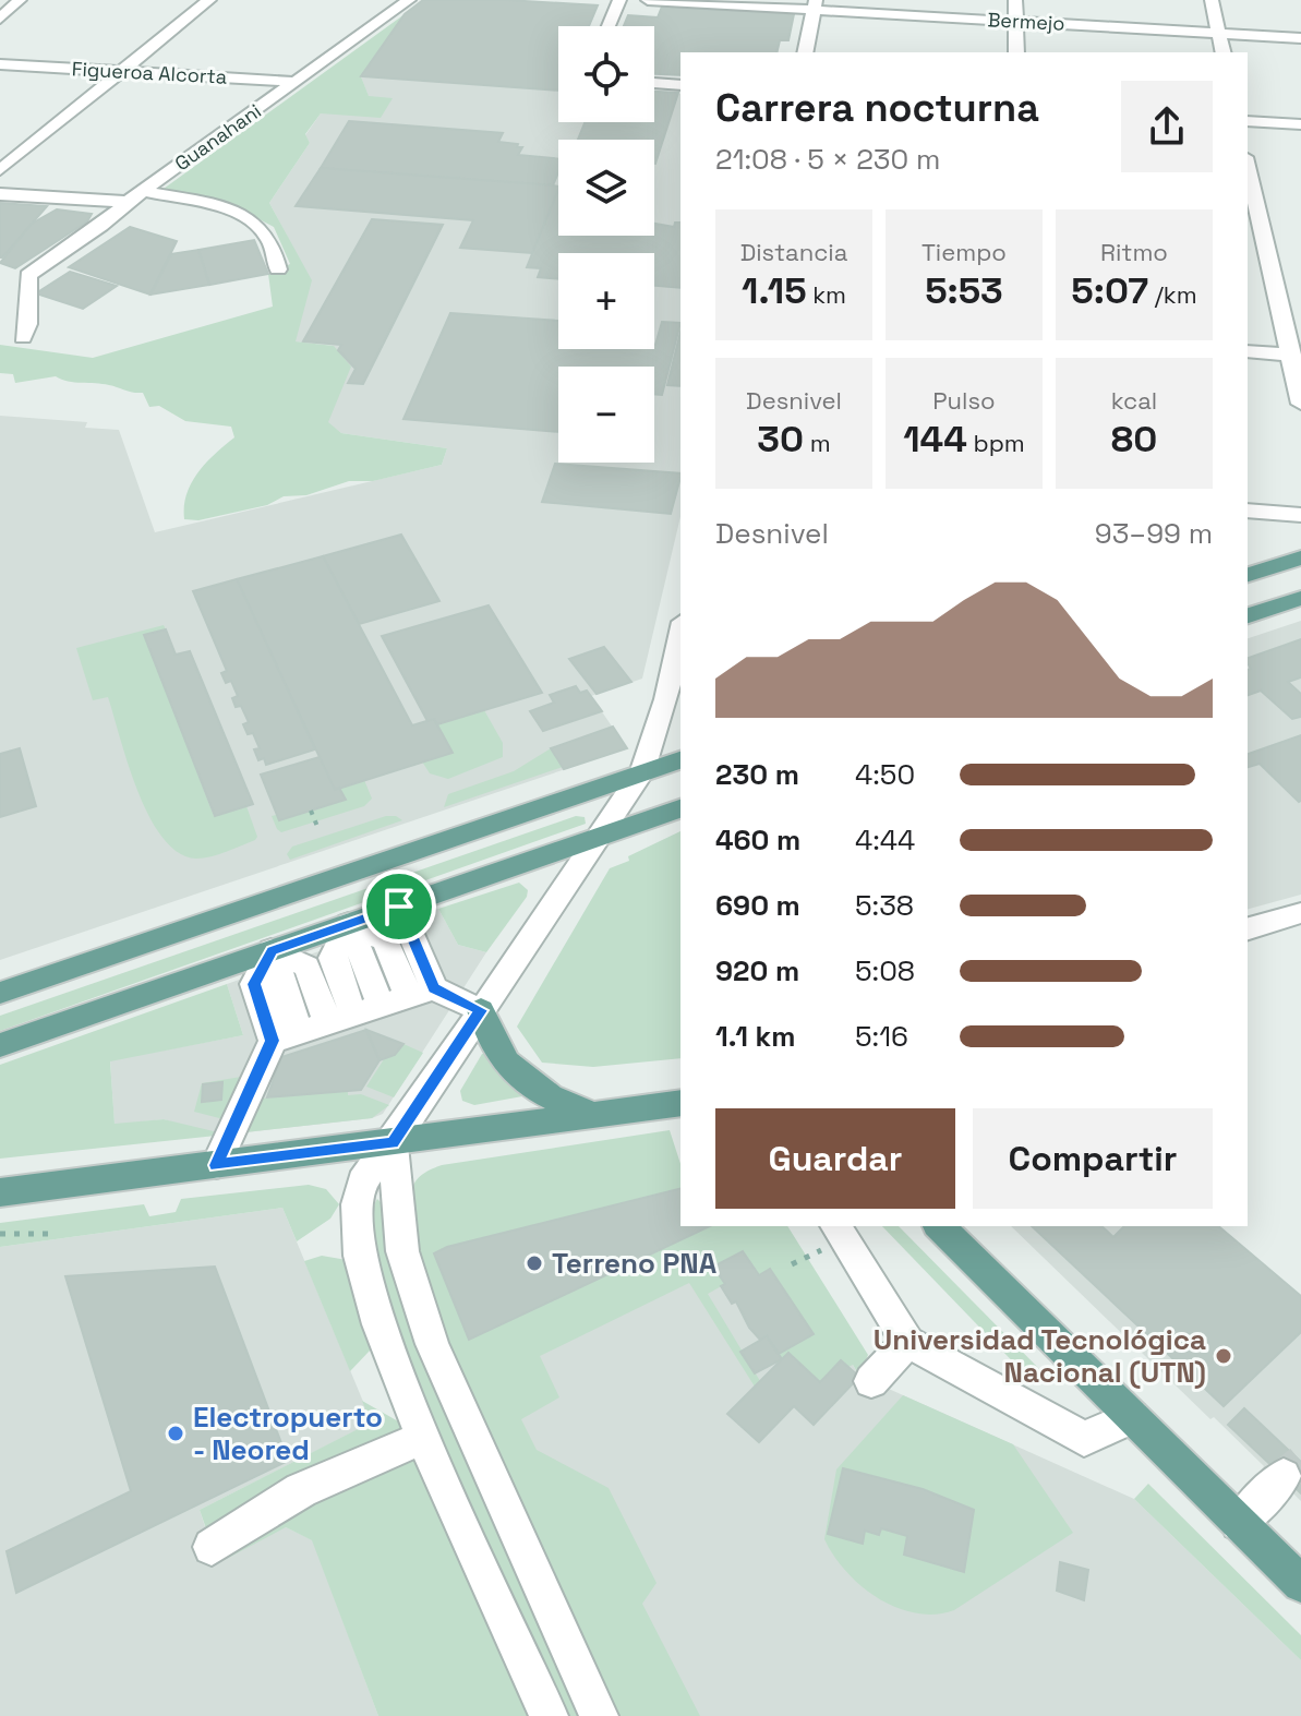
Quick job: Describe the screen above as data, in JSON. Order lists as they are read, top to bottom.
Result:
{
  "streets": {
    "street": ["Bermejo", "Figueroa Alcorta", "Guanahani"]
  },
  "crossings": [
    ["Figueroa Alcorta", "Guanahani"]
  ],
  "places": ["Terreno PNA", "Universidad Tecnológica Nacional (UTN)", "Electropuerto - Neored"],
  "page": {
    "map_buttons": ["+", "−"],
    "heading": ["Carrera nocturna", "21:08 · 5 × 230 m"],
    "stats": [
      ["Distancia", "1.15 km"],
      ["Tiempo", "5:53"],
      ["Ritmo", "5:07 /km"],
      ["Desnivel", "30 m"],
      ["Pulso", "144 bpm"],
      ["kcal", "80"]
    ],
    "chart": ["Desnivel", "93–99 m"],
    "list": [
      {
        "name": "230 m",
        "note": "4:50"
      },
      {
        "name": "460 m",
        "note": "4:44"
      },
      {
        "name": "690 m",
        "note": "5:38"
      },
      {
        "name": "920 m",
        "note": "5:08"
      },
      {
        "name": "1.1 km",
        "note": "5:16"
      }
    ],
    "buttons": ["Guardar", "Compartir"]
  }
}
